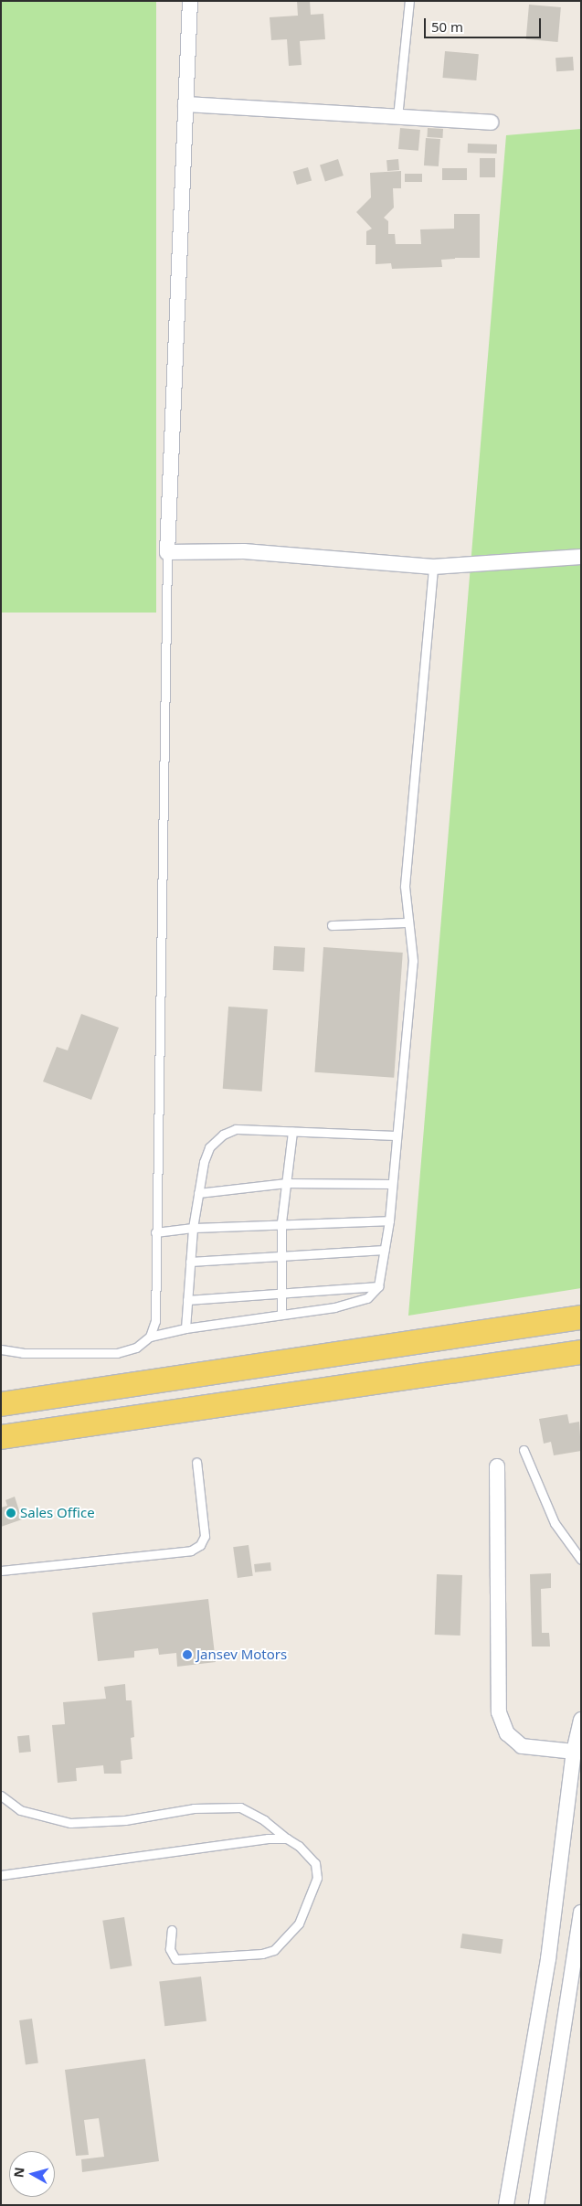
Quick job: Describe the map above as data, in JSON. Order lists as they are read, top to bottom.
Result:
{
  "places": ["Sales Office", "Jansev Motors"],
  "scale_bar": "50 m",
  "north": "left"
}
